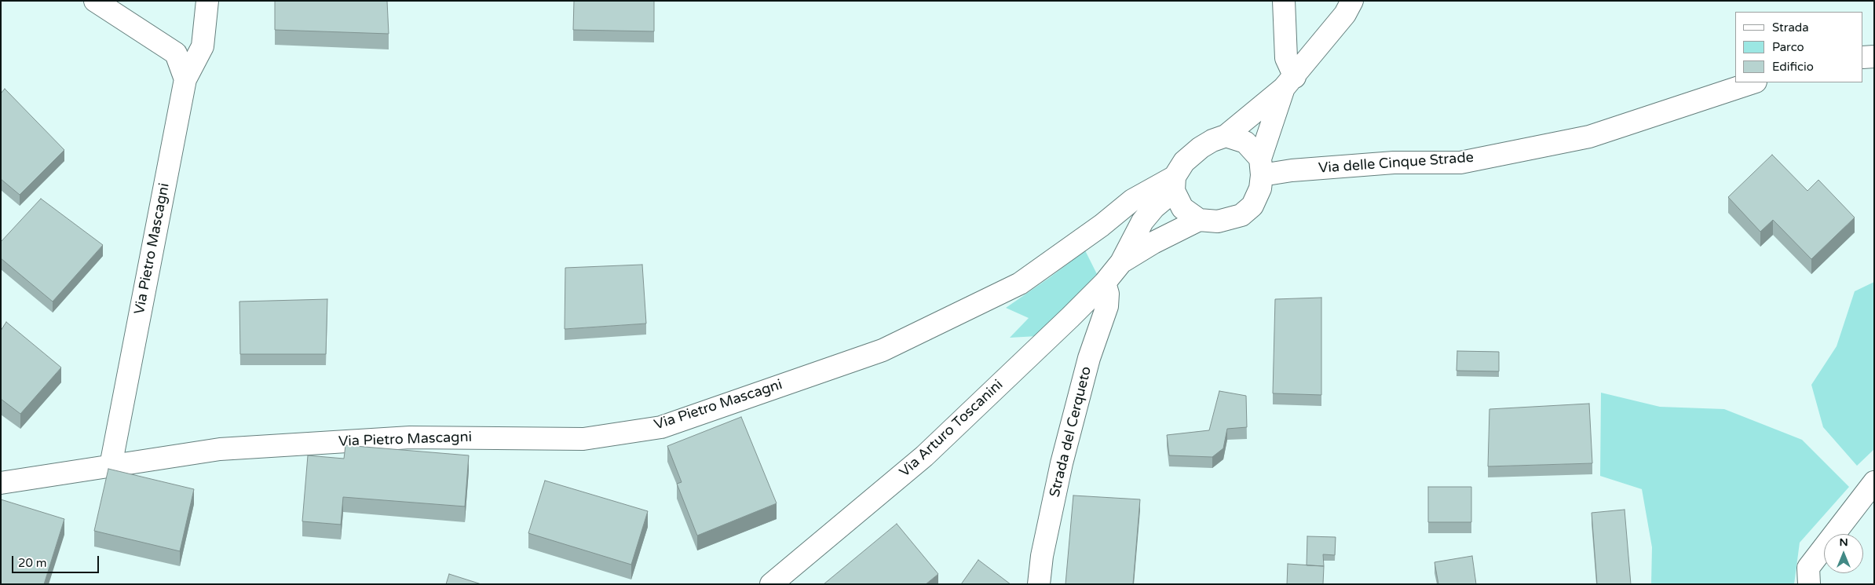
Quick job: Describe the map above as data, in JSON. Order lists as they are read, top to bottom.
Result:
{
  "streets": {
    "street": [
      "Via delle Cinque Strade",
      "Via Pietro Mascagni",
      "Via Arturo Toscanini",
      "Strada del Cerqueto"
    ]
  },
  "crossings": [
    ["Via delle Cinque Strade", "Via Pietro Mascagni"],
    ["Via delle Cinque Strade", "Via Arturo Toscanini"],
    ["Via Pietro Mascagni", "Via Arturo Toscanini"],
    ["Via Arturo Toscanini", "Strada del Cerqueto"]
  ],
  "legend": ["Strada", "Parco", "Edificio"],
  "scale_bar": "20 m",
  "north": "top"
}
